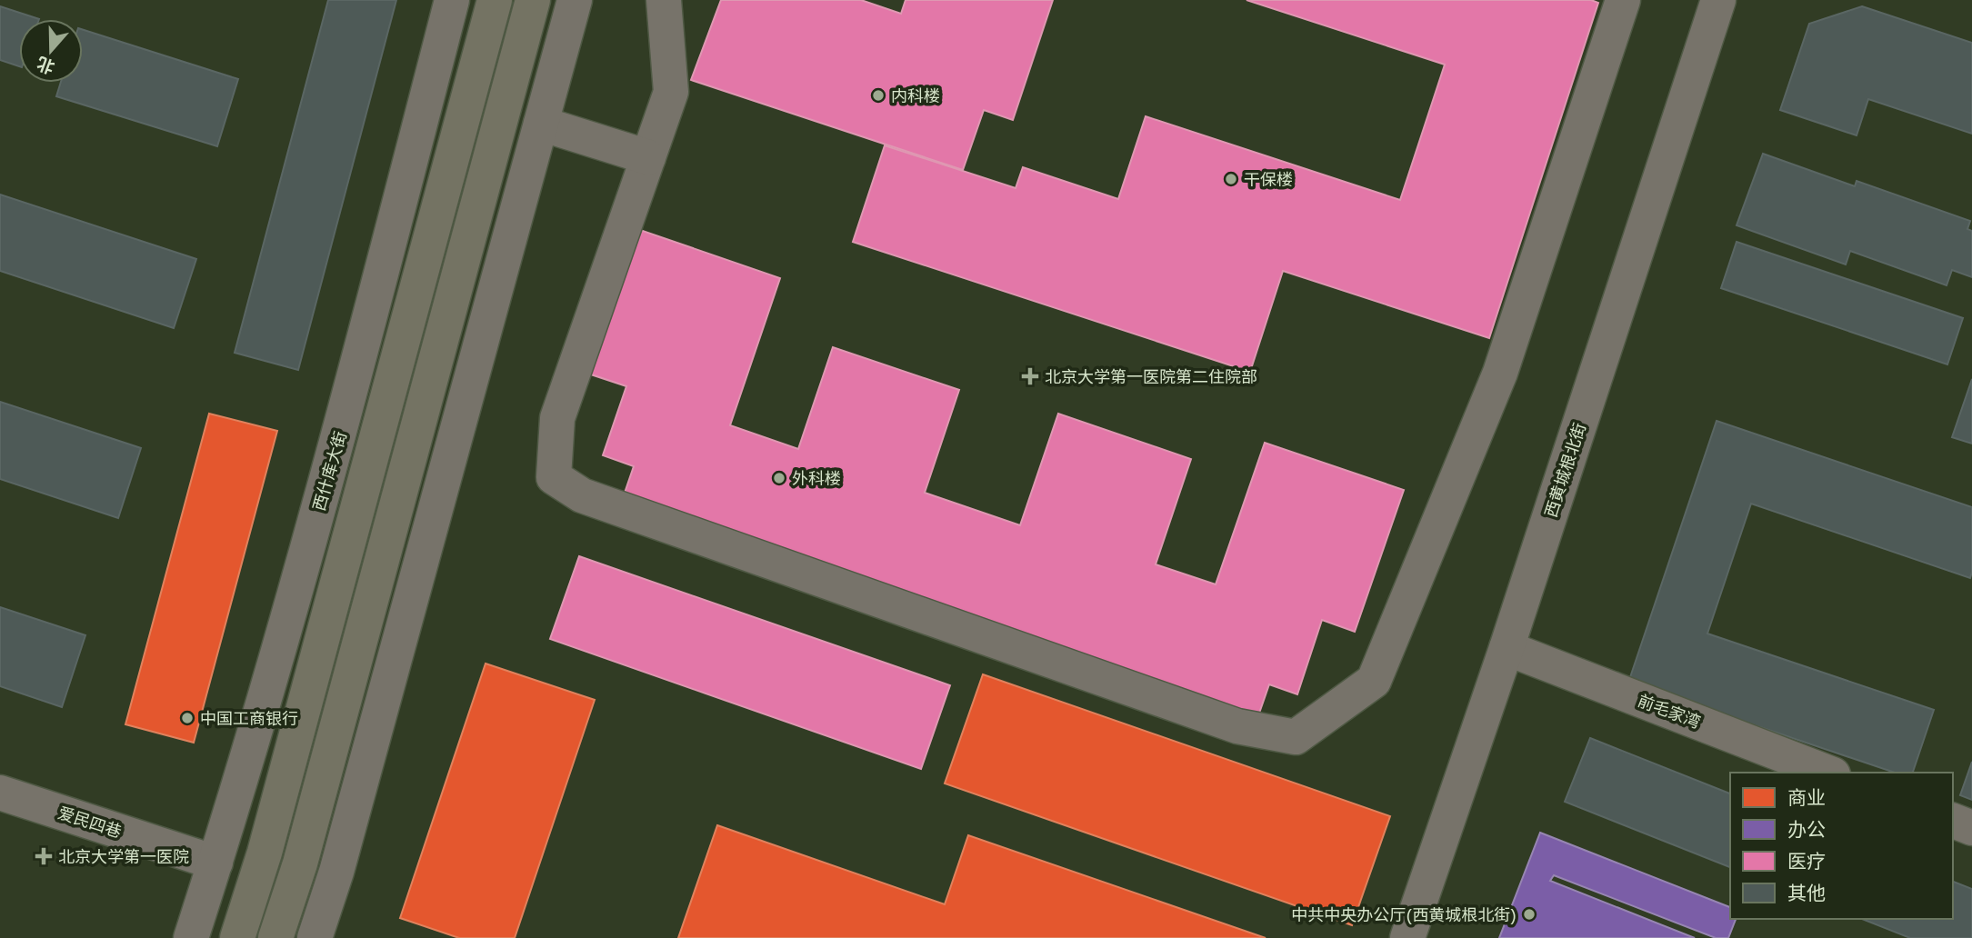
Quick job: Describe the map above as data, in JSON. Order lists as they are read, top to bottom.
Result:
{
  "streets": {
    "street": [
      "西黄城根北街",
      "西什库大街",
      "前毛家湾",
      "爱民四巷"
    ]
  },
  "crossings": [
    ["西黄城根北街", "前毛家湾"],
    ["西什库大街", "爱民四巷"]
  ],
  "places": {
    "other": [
      "内科楼",
      "干保楼",
      "外科楼",
      "中国工商银行",
      "中共中央办公厅(西黄城根北街)"
    ],
    "health": ["北京大学第一医院第二住院部", "北京大学第一医院"]
  },
  "legend": [
    "商业",
    "办公",
    "医疗",
    "其他"
  ],
  "north": "bottom"
}
